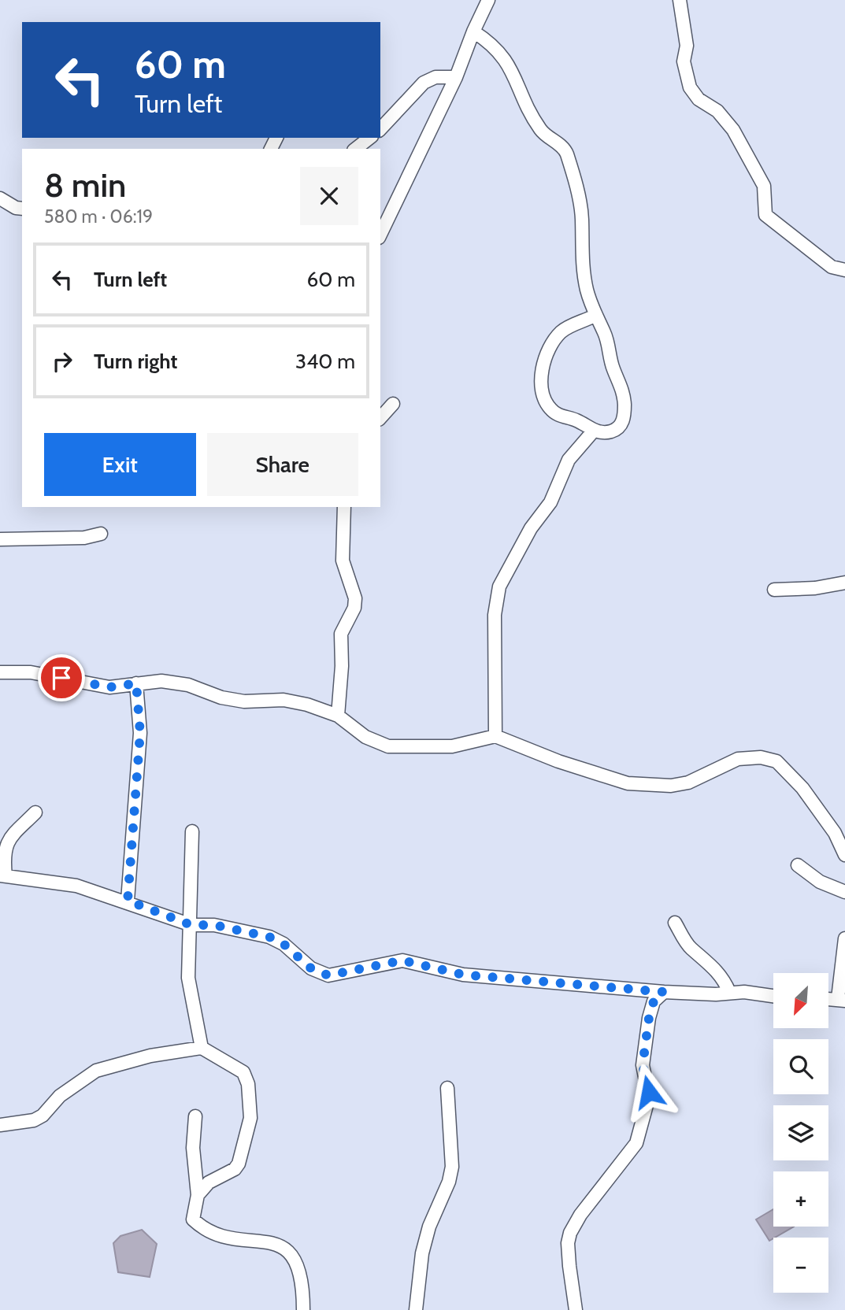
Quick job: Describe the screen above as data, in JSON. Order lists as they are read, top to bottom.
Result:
{
  "north": "bottom left",
  "page": {
    "turn": ["60 m", "Turn left"],
    "heading": ["8 min", "580 m · 06:19"],
    "list": [
      {
        "name": "Turn left",
        "value": "60 m"
      },
      {
        "name": "Turn right",
        "value": "340 m"
      }
    ],
    "buttons": ["Exit", "Share"],
    "map_buttons": ["+", "−"]
  }
}
